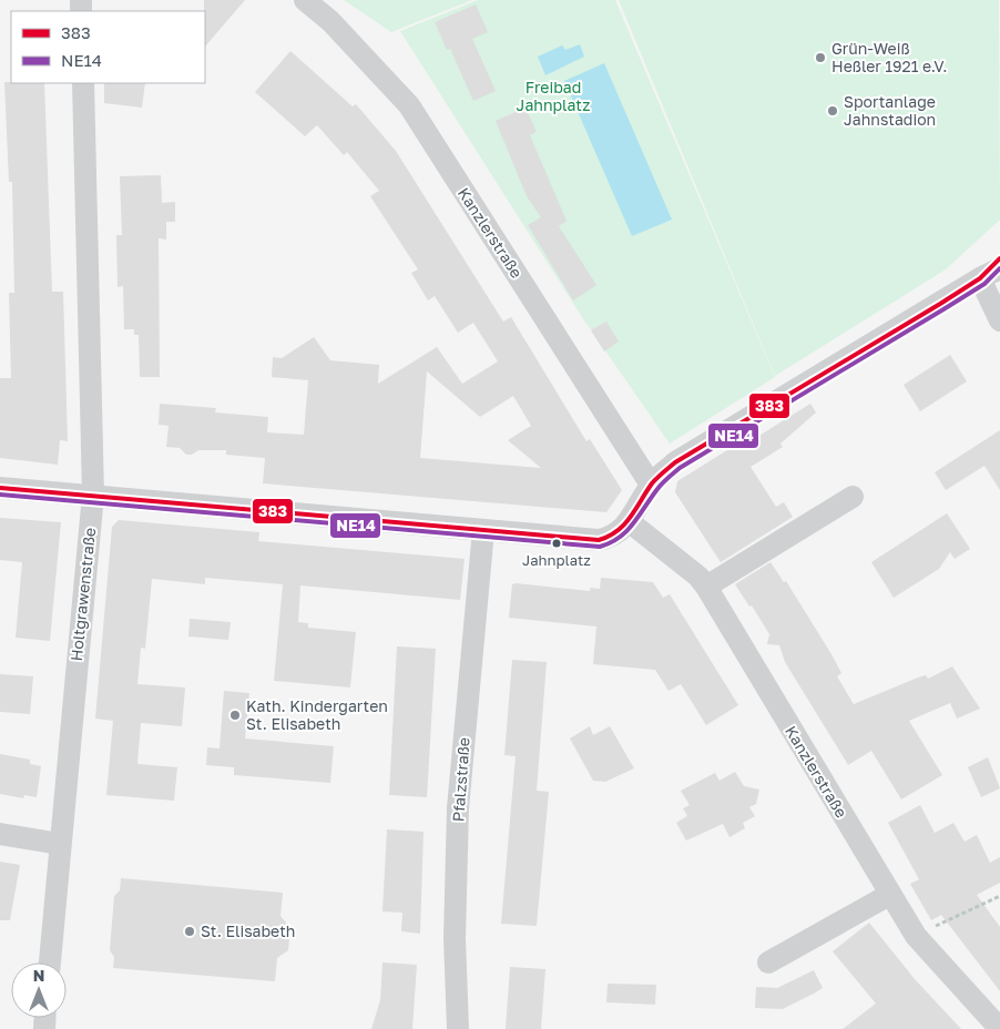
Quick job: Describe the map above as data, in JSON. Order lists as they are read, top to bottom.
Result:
{
  "streets": {
    "street": ["Kanzlerstraße", "Holtgrawenstraße", "Pfalzstraße"]
  },
  "parks": ["Freibad Jahnplatz"],
  "places": [
    "Grün-Weiß Heßler 1921 e.V.",
    "Sportanlage Jahnstadion",
    "Jahnplatz",
    "Kath. Kindergarten St. Elisabeth",
    "St. Elisabeth"
  ],
  "lines": ["transit line 383", "transit line NE14"],
  "legend": ["383", "NE14"],
  "north": "top"
}
